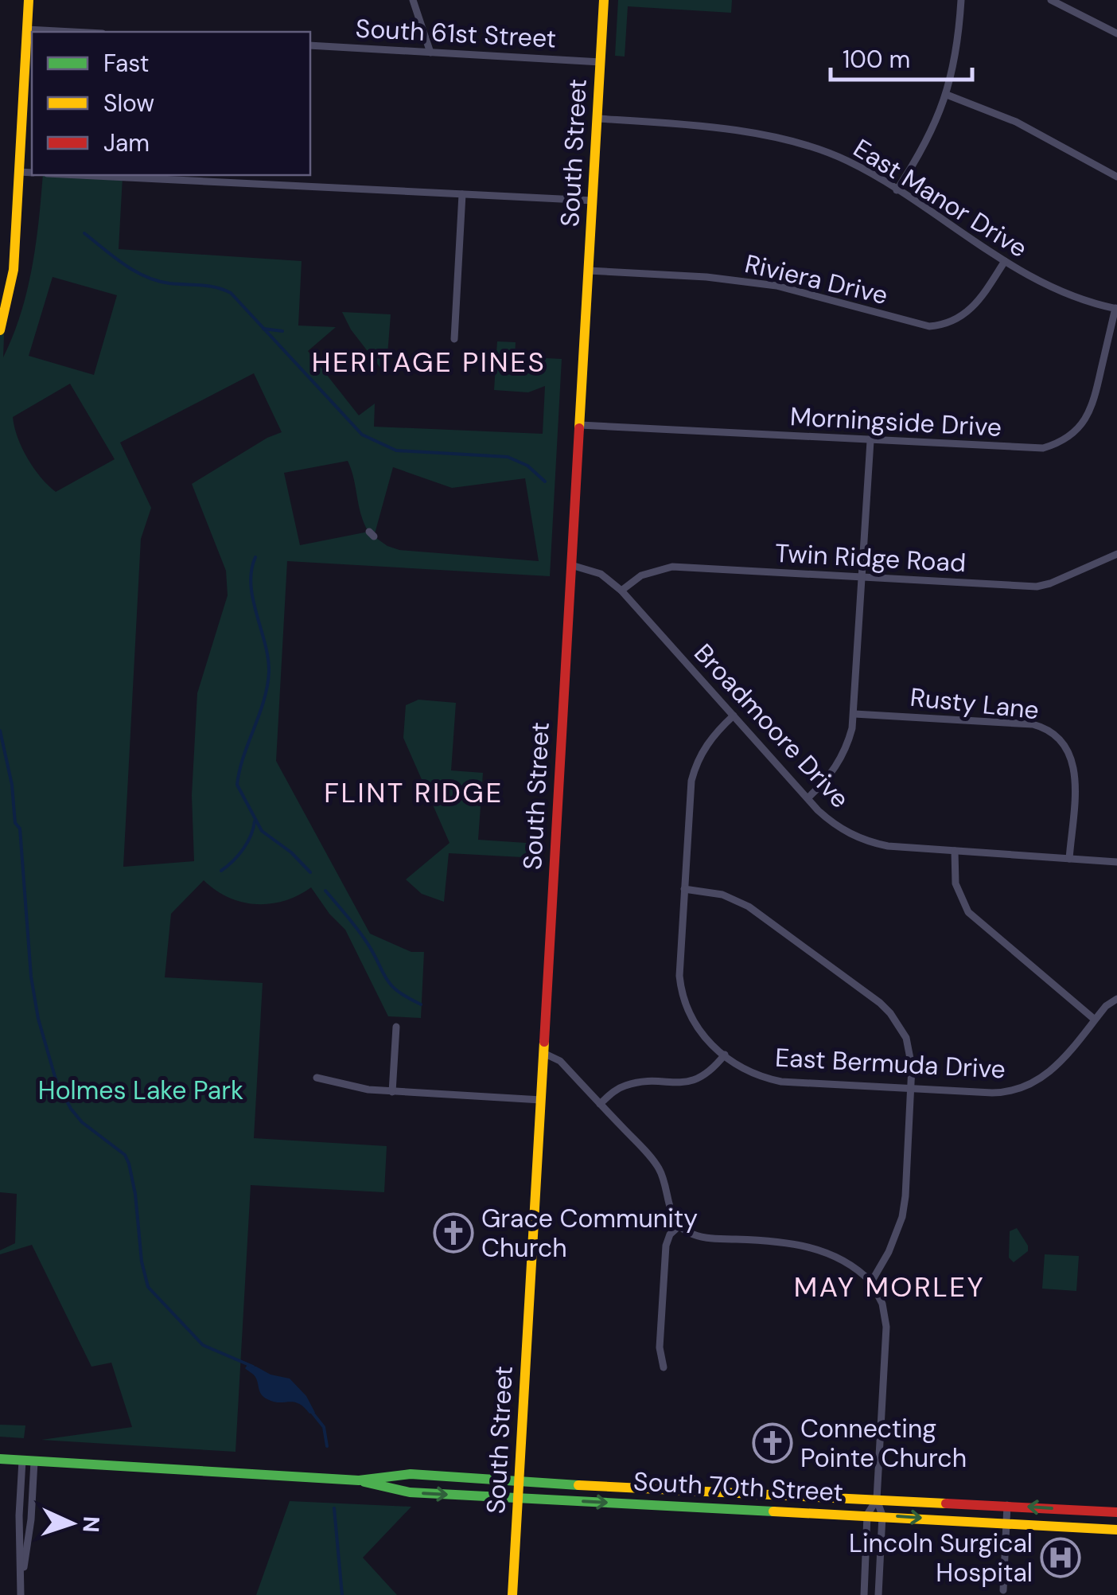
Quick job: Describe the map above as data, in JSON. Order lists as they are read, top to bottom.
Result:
{
  "streets": {
    "main road": ["South Street", "South 70th Street"],
    "street": [
      "South 61st Street",
      "East Manor Drive",
      "Riviera Drive",
      "Morningside Drive",
      "Twin Ridge Road",
      "Rusty Lane",
      "Broadmoore Drive",
      "East Bermuda Drive"
    ]
  },
  "crossings": [
    ["South 61st Street", "South Street"],
    ["South Street", "East Manor Drive"],
    ["South Street", "Riviera Drive"],
    ["South Street", "Morningside Drive"],
    ["South Street", "Broadmoore Drive"],
    ["South Street", "South 70th Street"],
    ["East Manor Drive", "Riviera Drive"],
    ["East Manor Drive", "Morningside Drive"],
    ["Twin Ridge Road", "Broadmoore Drive"],
    ["Rusty Lane", "Broadmoore Drive"],
    ["Broadmoore Drive", "East Bermuda Drive"]
  ],
  "districts": ["HERITAGE PINES", "FLINT RIDGE", "MAY MORLEY"],
  "parks": ["Holmes Lake Park"],
  "places": {
    "church": ["Grace Community Church", "Connecting Pointe Church"],
    "hospital": ["Lincoln Surgical Hospital"]
  },
  "legend": ["Fast", "Slow", "Jam"],
  "scale_bar": "100 m",
  "north": "right"
}
